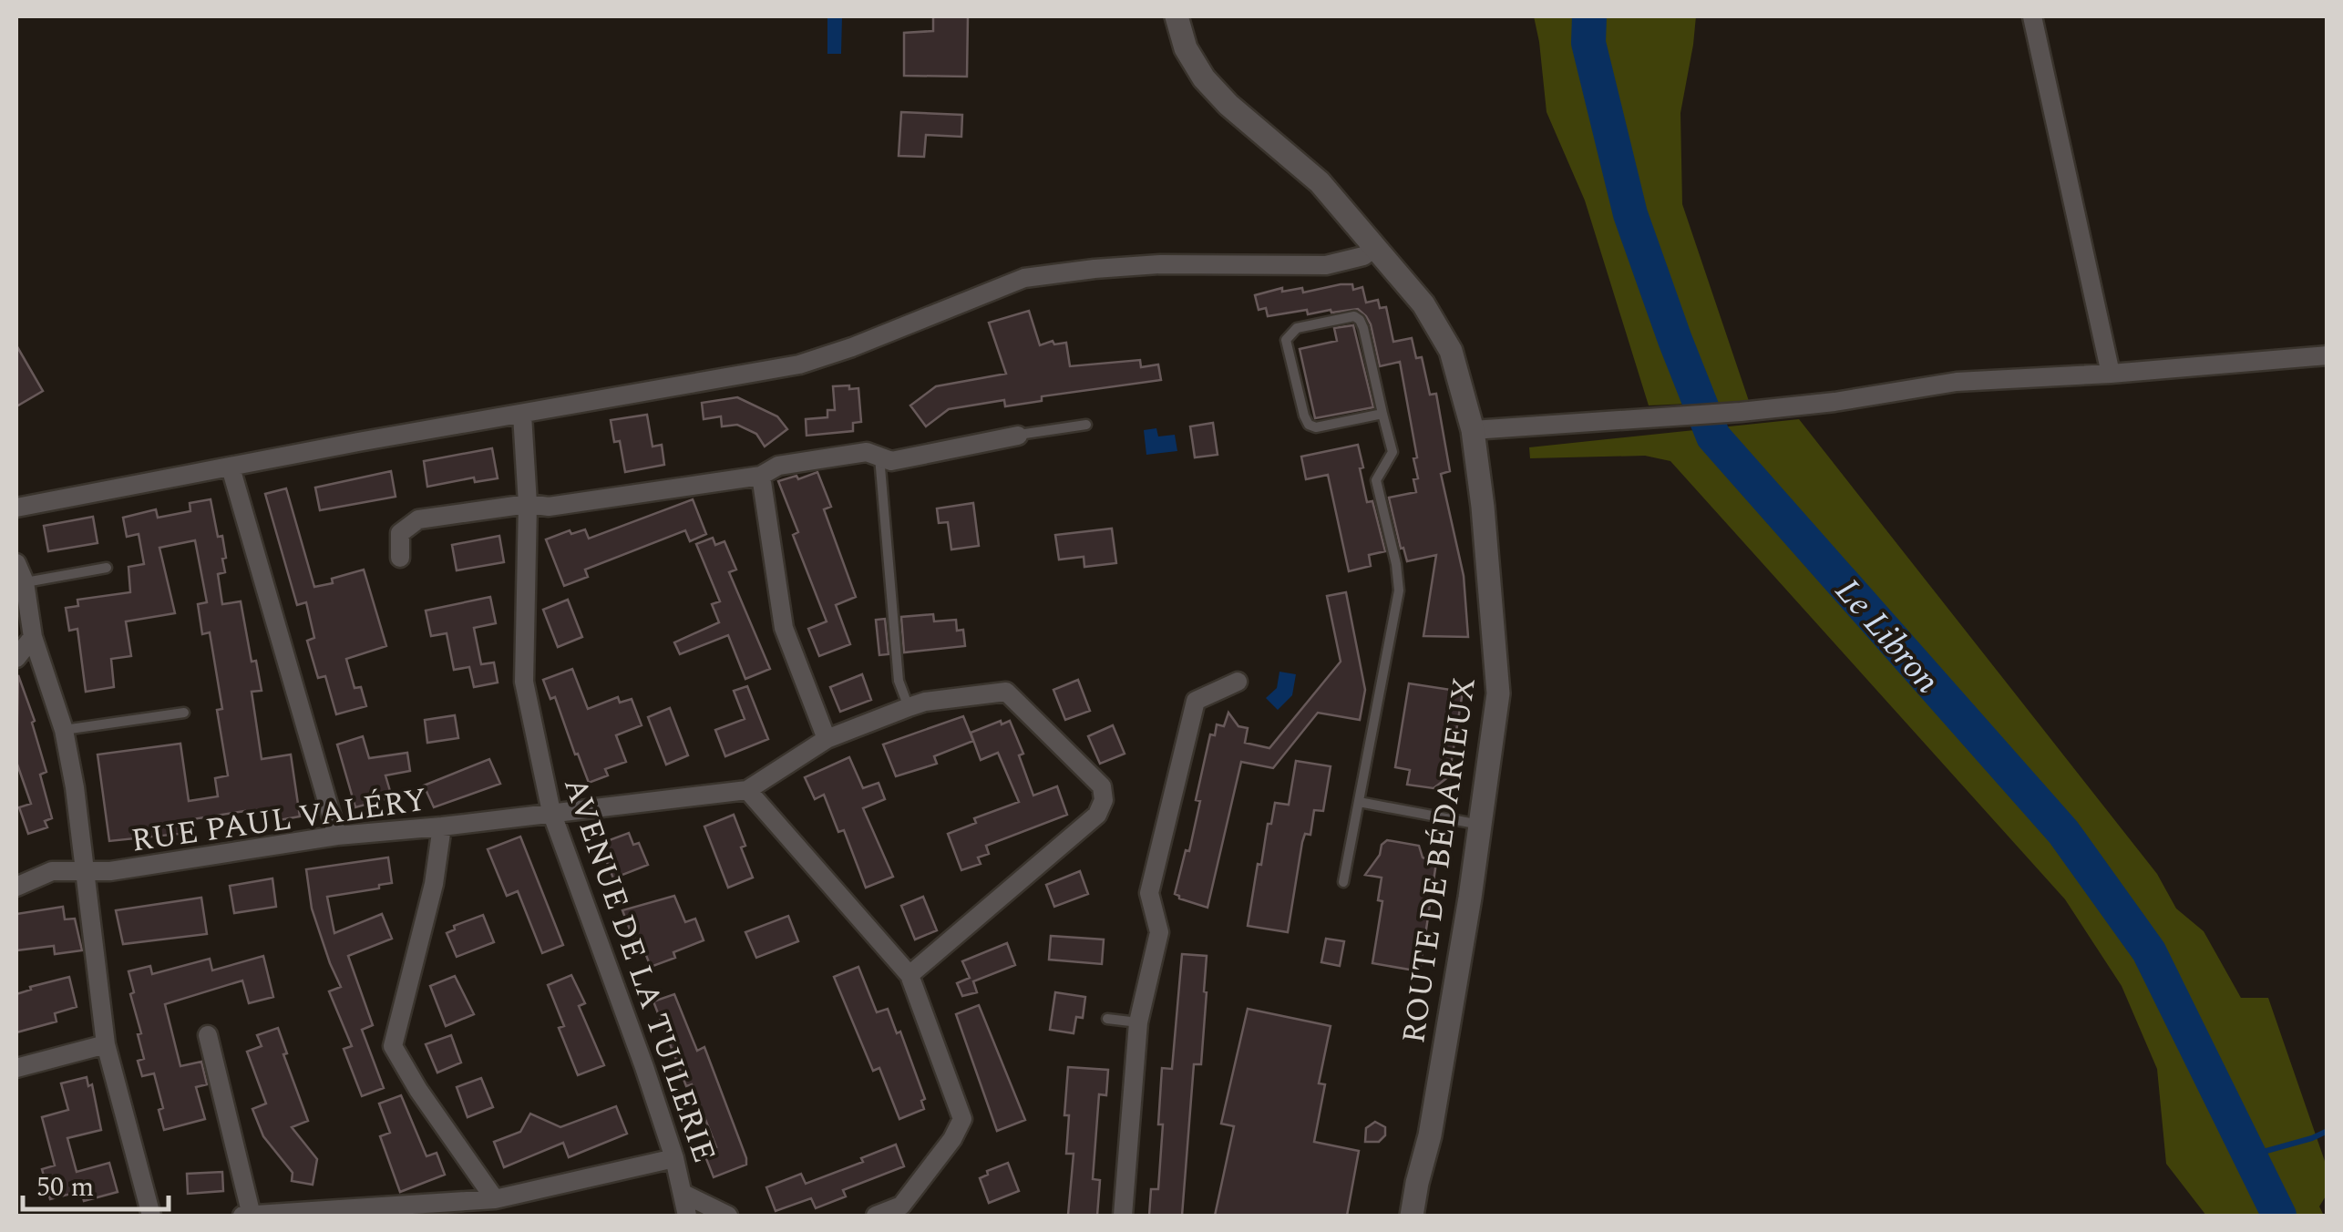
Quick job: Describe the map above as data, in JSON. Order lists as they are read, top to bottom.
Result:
{
  "streets": {
    "street": ["RUE PAUL VALÉRY", "ROUTE DE BÉDARIEUX", "AVENUE DE LA TUILERIE"]
  },
  "crossings": [
    ["RUE PAUL VALÉRY", "AVENUE DE LA TUILERIE"]
  ],
  "water": ["Le Libron"],
  "scale_bar": "50 m"
}
